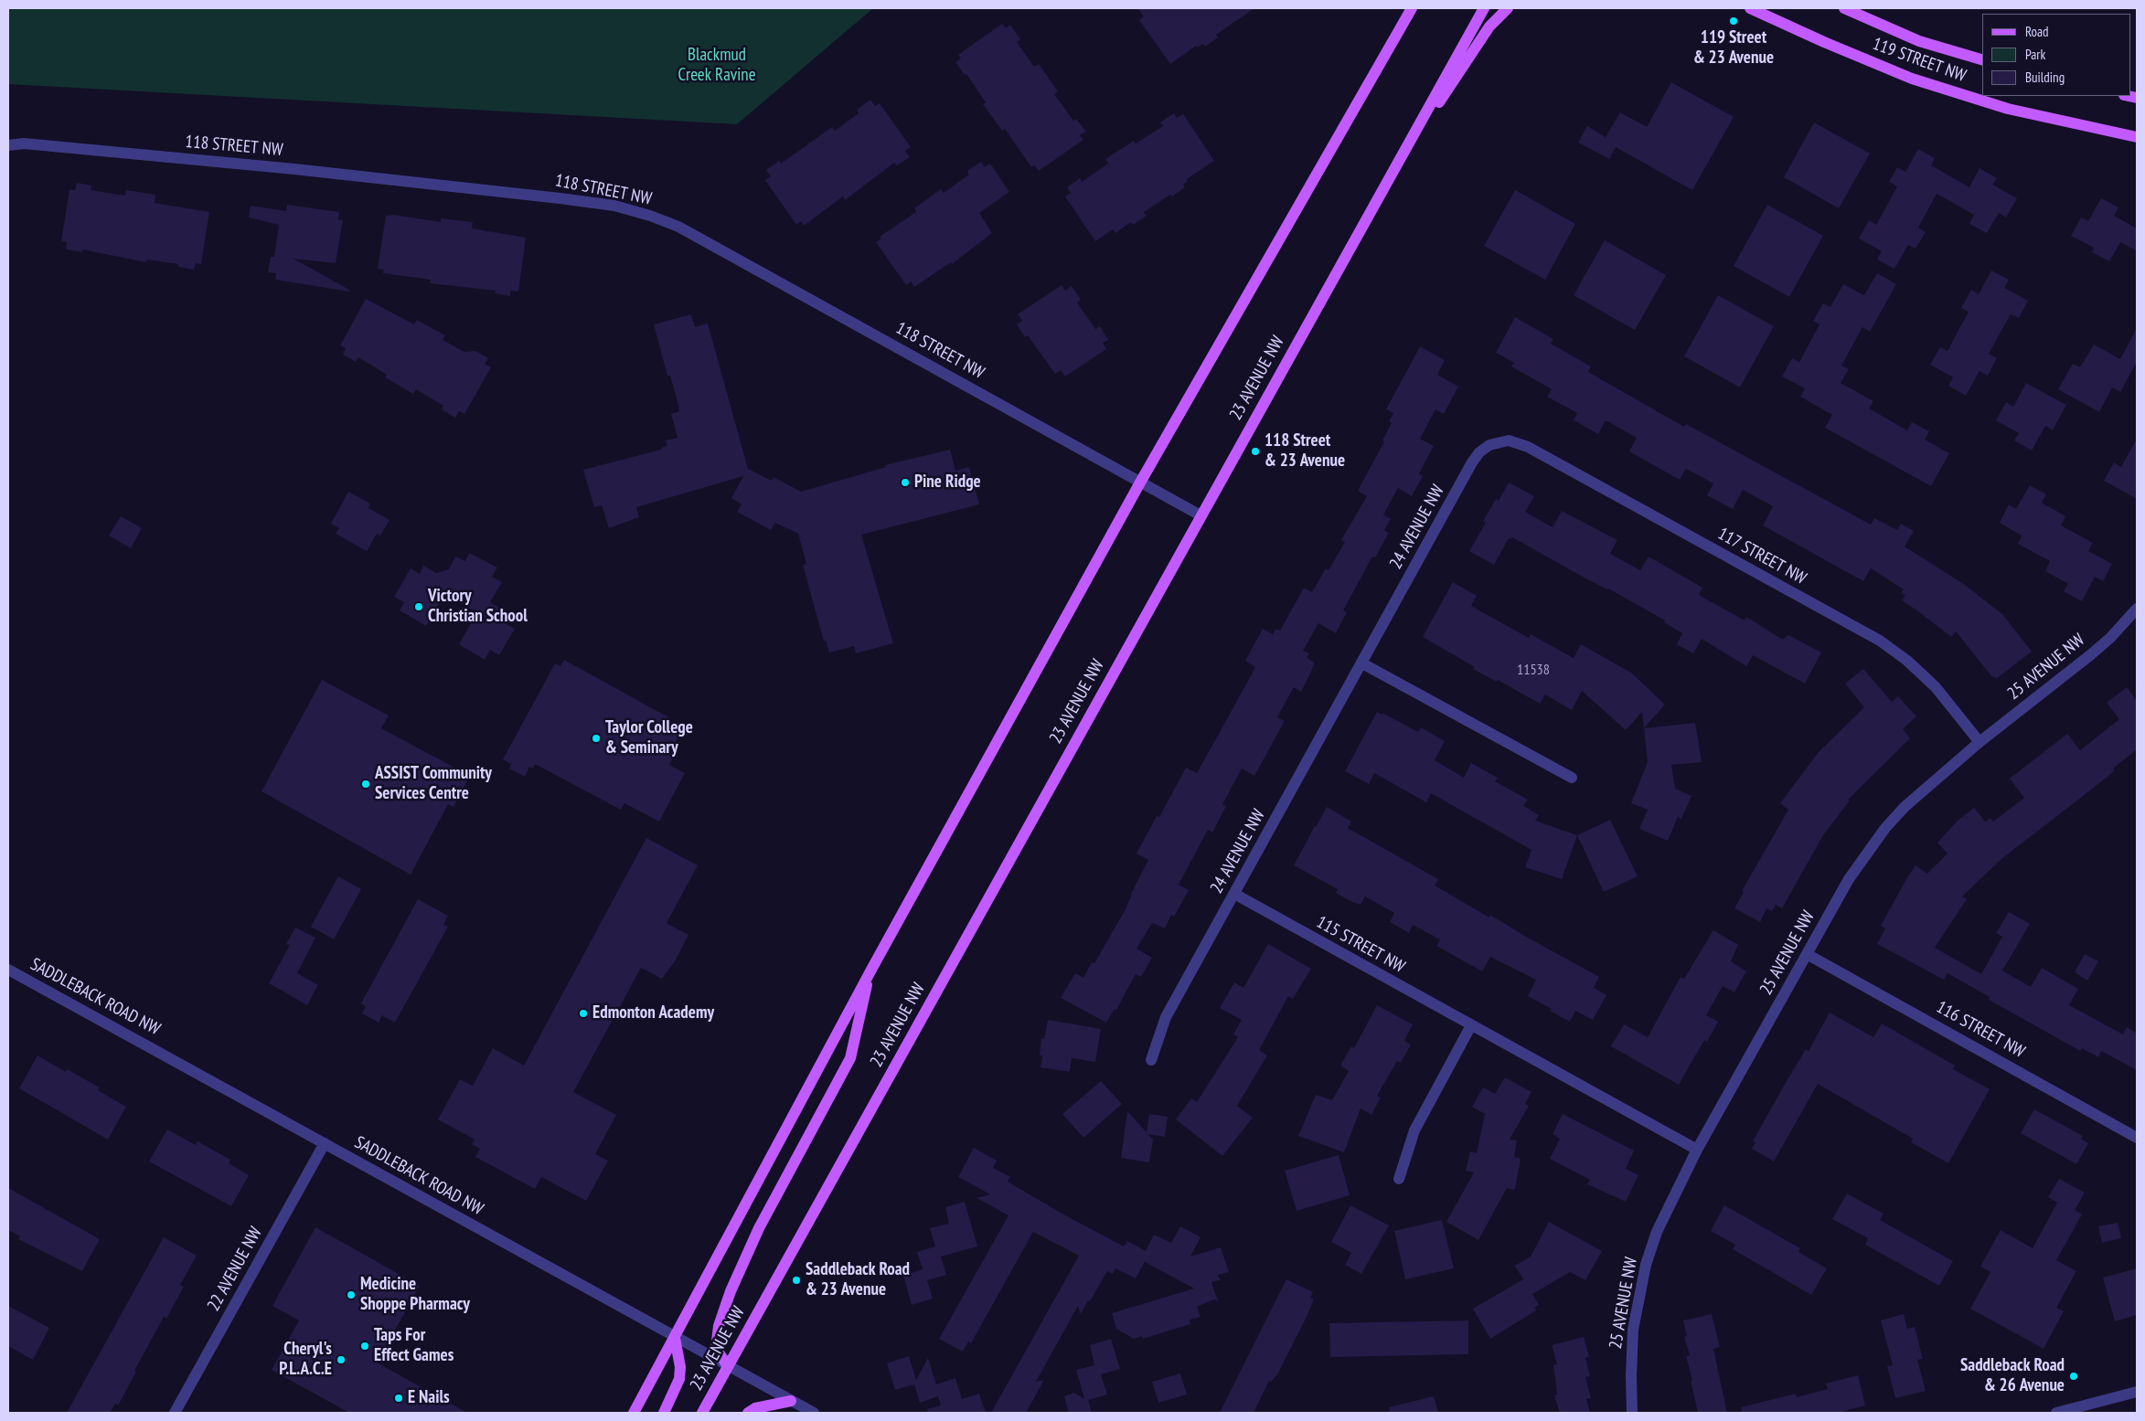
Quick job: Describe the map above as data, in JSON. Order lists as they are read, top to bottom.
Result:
{
  "streets": {
    "main road": ["119 STREET NW", "23 AVENUE NW"],
    "street": [
      "118 STREET NW",
      "24 AVENUE NW",
      "117 STREET NW",
      "25 AVENUE NW",
      "115 STREET NW",
      "SADDLEBACK ROAD NW",
      "116 STREET NW",
      "22 AVENUE NW"
    ]
  },
  "crossings": [
    ["118 STREET NW", "23 AVENUE NW"],
    ["23 AVENUE NW", "SADDLEBACK ROAD NW"],
    ["24 AVENUE NW", "117 STREET NW"],
    ["24 AVENUE NW", "115 STREET NW"],
    ["117 STREET NW", "25 AVENUE NW"],
    ["25 AVENUE NW", "115 STREET NW"],
    ["25 AVENUE NW", "116 STREET NW"],
    ["SADDLEBACK ROAD NW", "22 AVENUE NW"]
  ],
  "parks": ["Blackmud Creek Ravine"],
  "places": [
    "119 Street & 23 Avenue",
    "118 Street & 23 Avenue",
    "Pine Ridge",
    "Victory Christian School",
    "Taylor College & Seminary",
    "ASSIST Community Services Centre",
    "Edmonton Academy",
    "Saddleback Road & 23 Avenue",
    "Medicine Shoppe Pharmacy",
    "Taps For Effect Games",
    "Cheryl's P.L.A.C.E",
    "Saddleback Road & 26 Avenue",
    "E Nails"
  ],
  "house_numbers": ["11538"],
  "legend": ["Road", "Park", "Building"]
}
